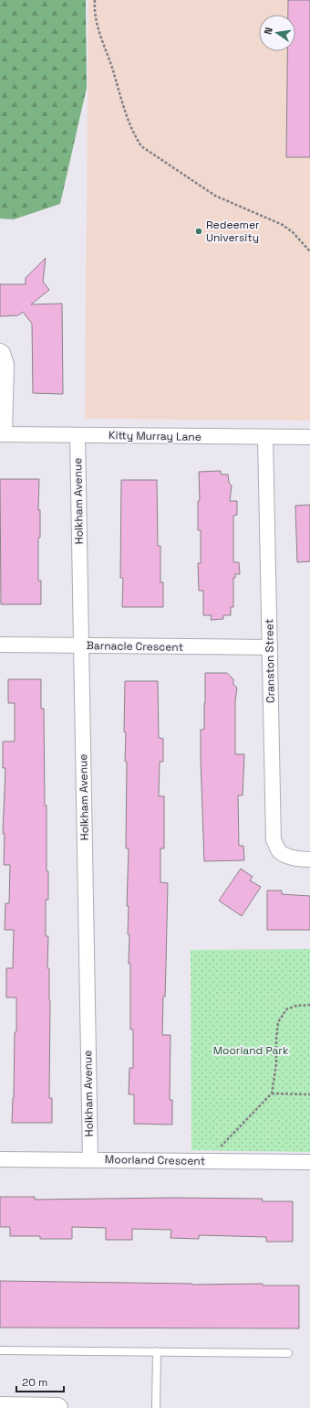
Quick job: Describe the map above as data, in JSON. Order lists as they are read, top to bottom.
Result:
{
  "streets": {
    "street": [
      "Kitty Murray Lane",
      "Holkham Avenue",
      "Barnacle Crescent",
      "Cranston Street",
      "Moorland Crescent"
    ]
  },
  "crossings": [
    ["Kitty Murray Lane", "Holkham Avenue"],
    ["Kitty Murray Lane", "Cranston Street"],
    ["Holkham Avenue", "Barnacle Crescent"],
    ["Holkham Avenue", "Moorland Crescent"],
    ["Barnacle Crescent", "Cranston Street"]
  ],
  "parks": ["Moorland Park"],
  "places": ["Redeemer University"],
  "scale_bar": "20 m",
  "north": "left"
}
